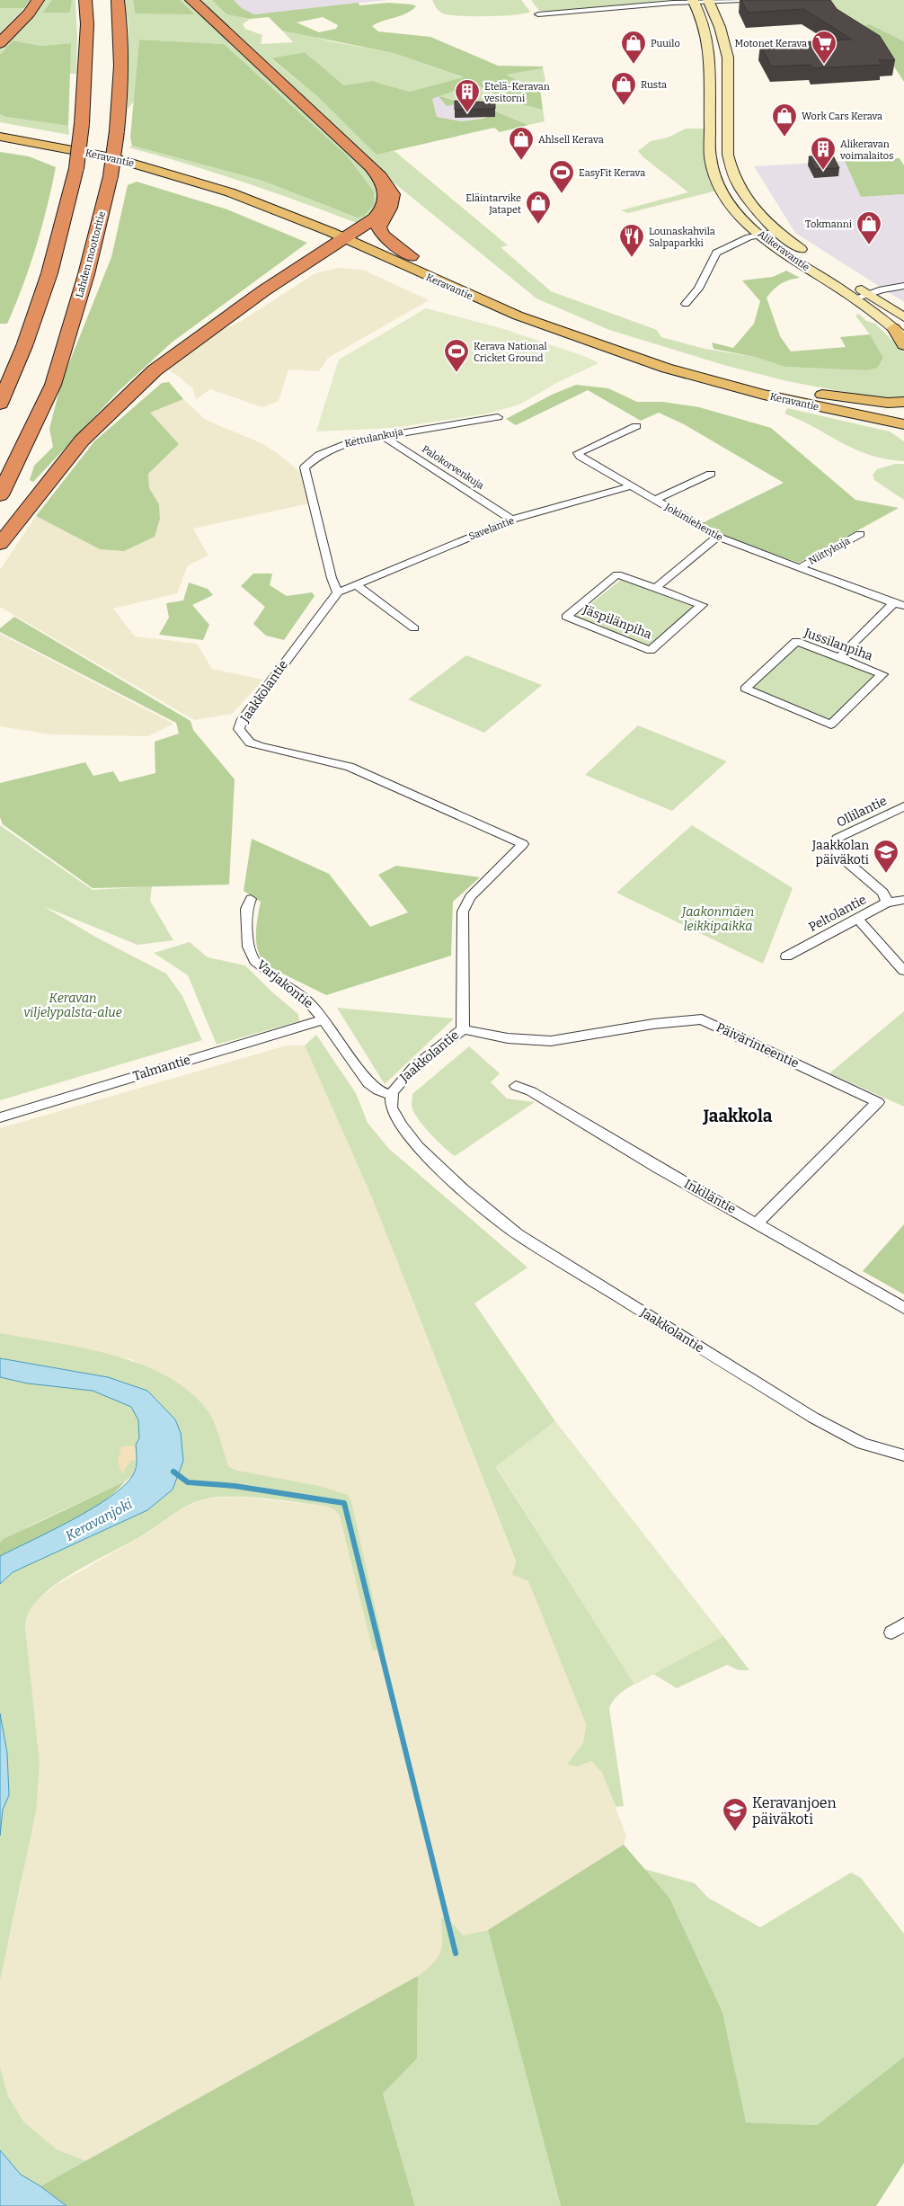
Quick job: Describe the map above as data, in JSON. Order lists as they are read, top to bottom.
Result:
{
  "streets": {
    "highway": ["Lahden moottoritie"],
    "main road": ["Keravantie"],
    "street": [
      "Alikeravantie",
      "Kettulankuja",
      "Palokorvenkuja",
      "Jokimiehentie",
      "Savelantie",
      "Niittykuja",
      "Jäspilänpiha",
      "Jussilanpiha",
      "Jaakkolantie",
      "Ollilantie",
      "Peltolantie",
      "Varjakontie",
      "Päivärinteentie",
      "Talmantie",
      "Inkiläntie"
    ]
  },
  "crossings": [
    ["Kettulankuja", "Palokorvenkuja"],
    ["Kettulankuja", "Jaakkolantie"],
    ["Palokorvenkuja", "Savelantie"],
    ["Jokimiehentie", "Savelantie"],
    ["Jokimiehentie", "Niittykuja"],
    ["Jaakkolantie", "Varjakontie"],
    ["Jaakkolantie", "Päivärinteentie"],
    ["Ollilantie", "Peltolantie"],
    ["Varjakontie", "Talmantie"],
    ["Päivärinteentie", "Inkiläntie"]
  ],
  "districts": ["Jaakkola"],
  "water": ["Keravanjoki"],
  "parks": ["Jaakonmäen leikkipaikka", "Keravan viljelypalsta-alue"],
  "places": {
    "shop": [
      "Puuilo",
      "Rusta",
      "Work Cars Kerava",
      "Ahlsell Kerava",
      "Eläintarvike Jatapet",
      "Tokmanni"
    ],
    "supermarket": ["Motonet Kerava"],
    "building": ["Etelä-Keravan vesitorni", "Alikeravan voimalaitos"],
    "sports": ["EasyFit Kerava", "Kerava National Cricket Ground"],
    "restaurant": ["Lounaskahvila Salpaparkki"],
    "school or university": ["Jaakkolan päiväkoti", "Keravanjoen päiväkoti"]
  }
}
